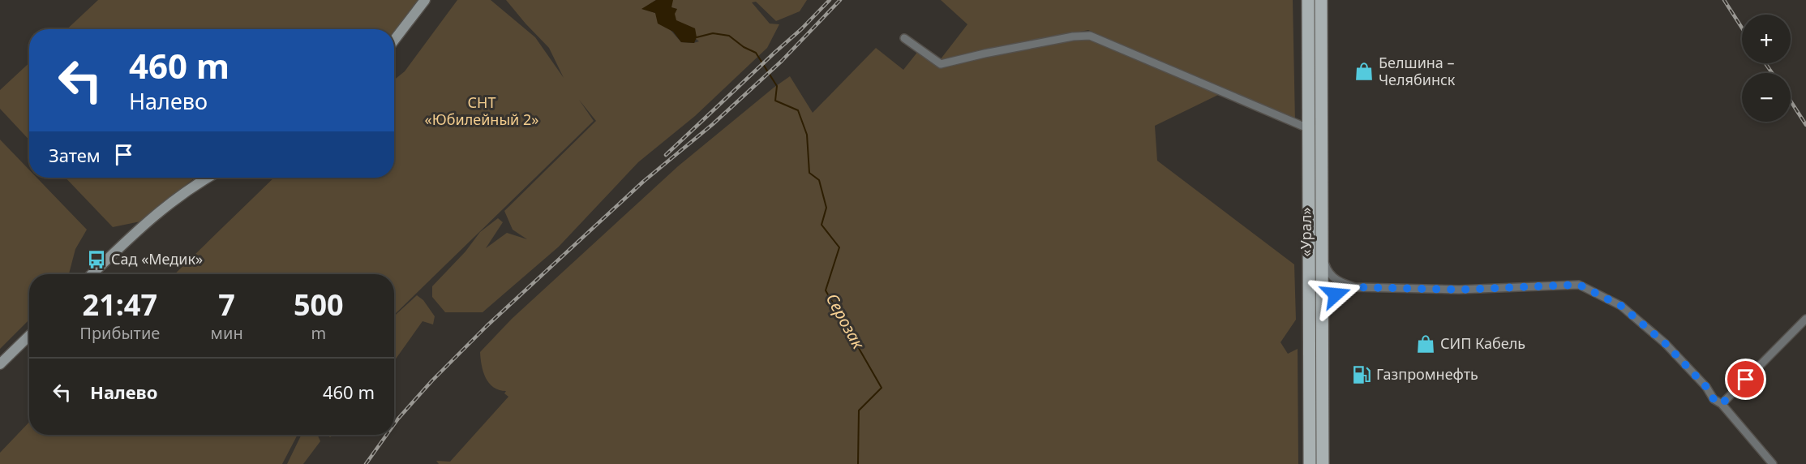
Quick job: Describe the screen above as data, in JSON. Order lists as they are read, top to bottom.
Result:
{
  "streets": {
    "main road": ["«Урал»"]
  },
  "water": ["Серозак"],
  "parks": ["СНТ «Юбилейный 2»"],
  "places": {
    "shop": ["Белшина – Челябинск", "СИП Кабель"],
    "bus stop": ["Сад «Медик»"],
    "fuel station": ["Газпромнефть"]
  },
  "page": {
    "map_buttons": ["+", "−"],
    "turn": ["460 m", "Налево"],
    "then": "Затем",
    "eta": [
      "21:47",
      "Прибытие",
      "7",
      "мин",
      "500",
      "m"
    ],
    "list": [
      {
        "name": "Налево",
        "value": "460 m"
      }
    ]
  }
}
